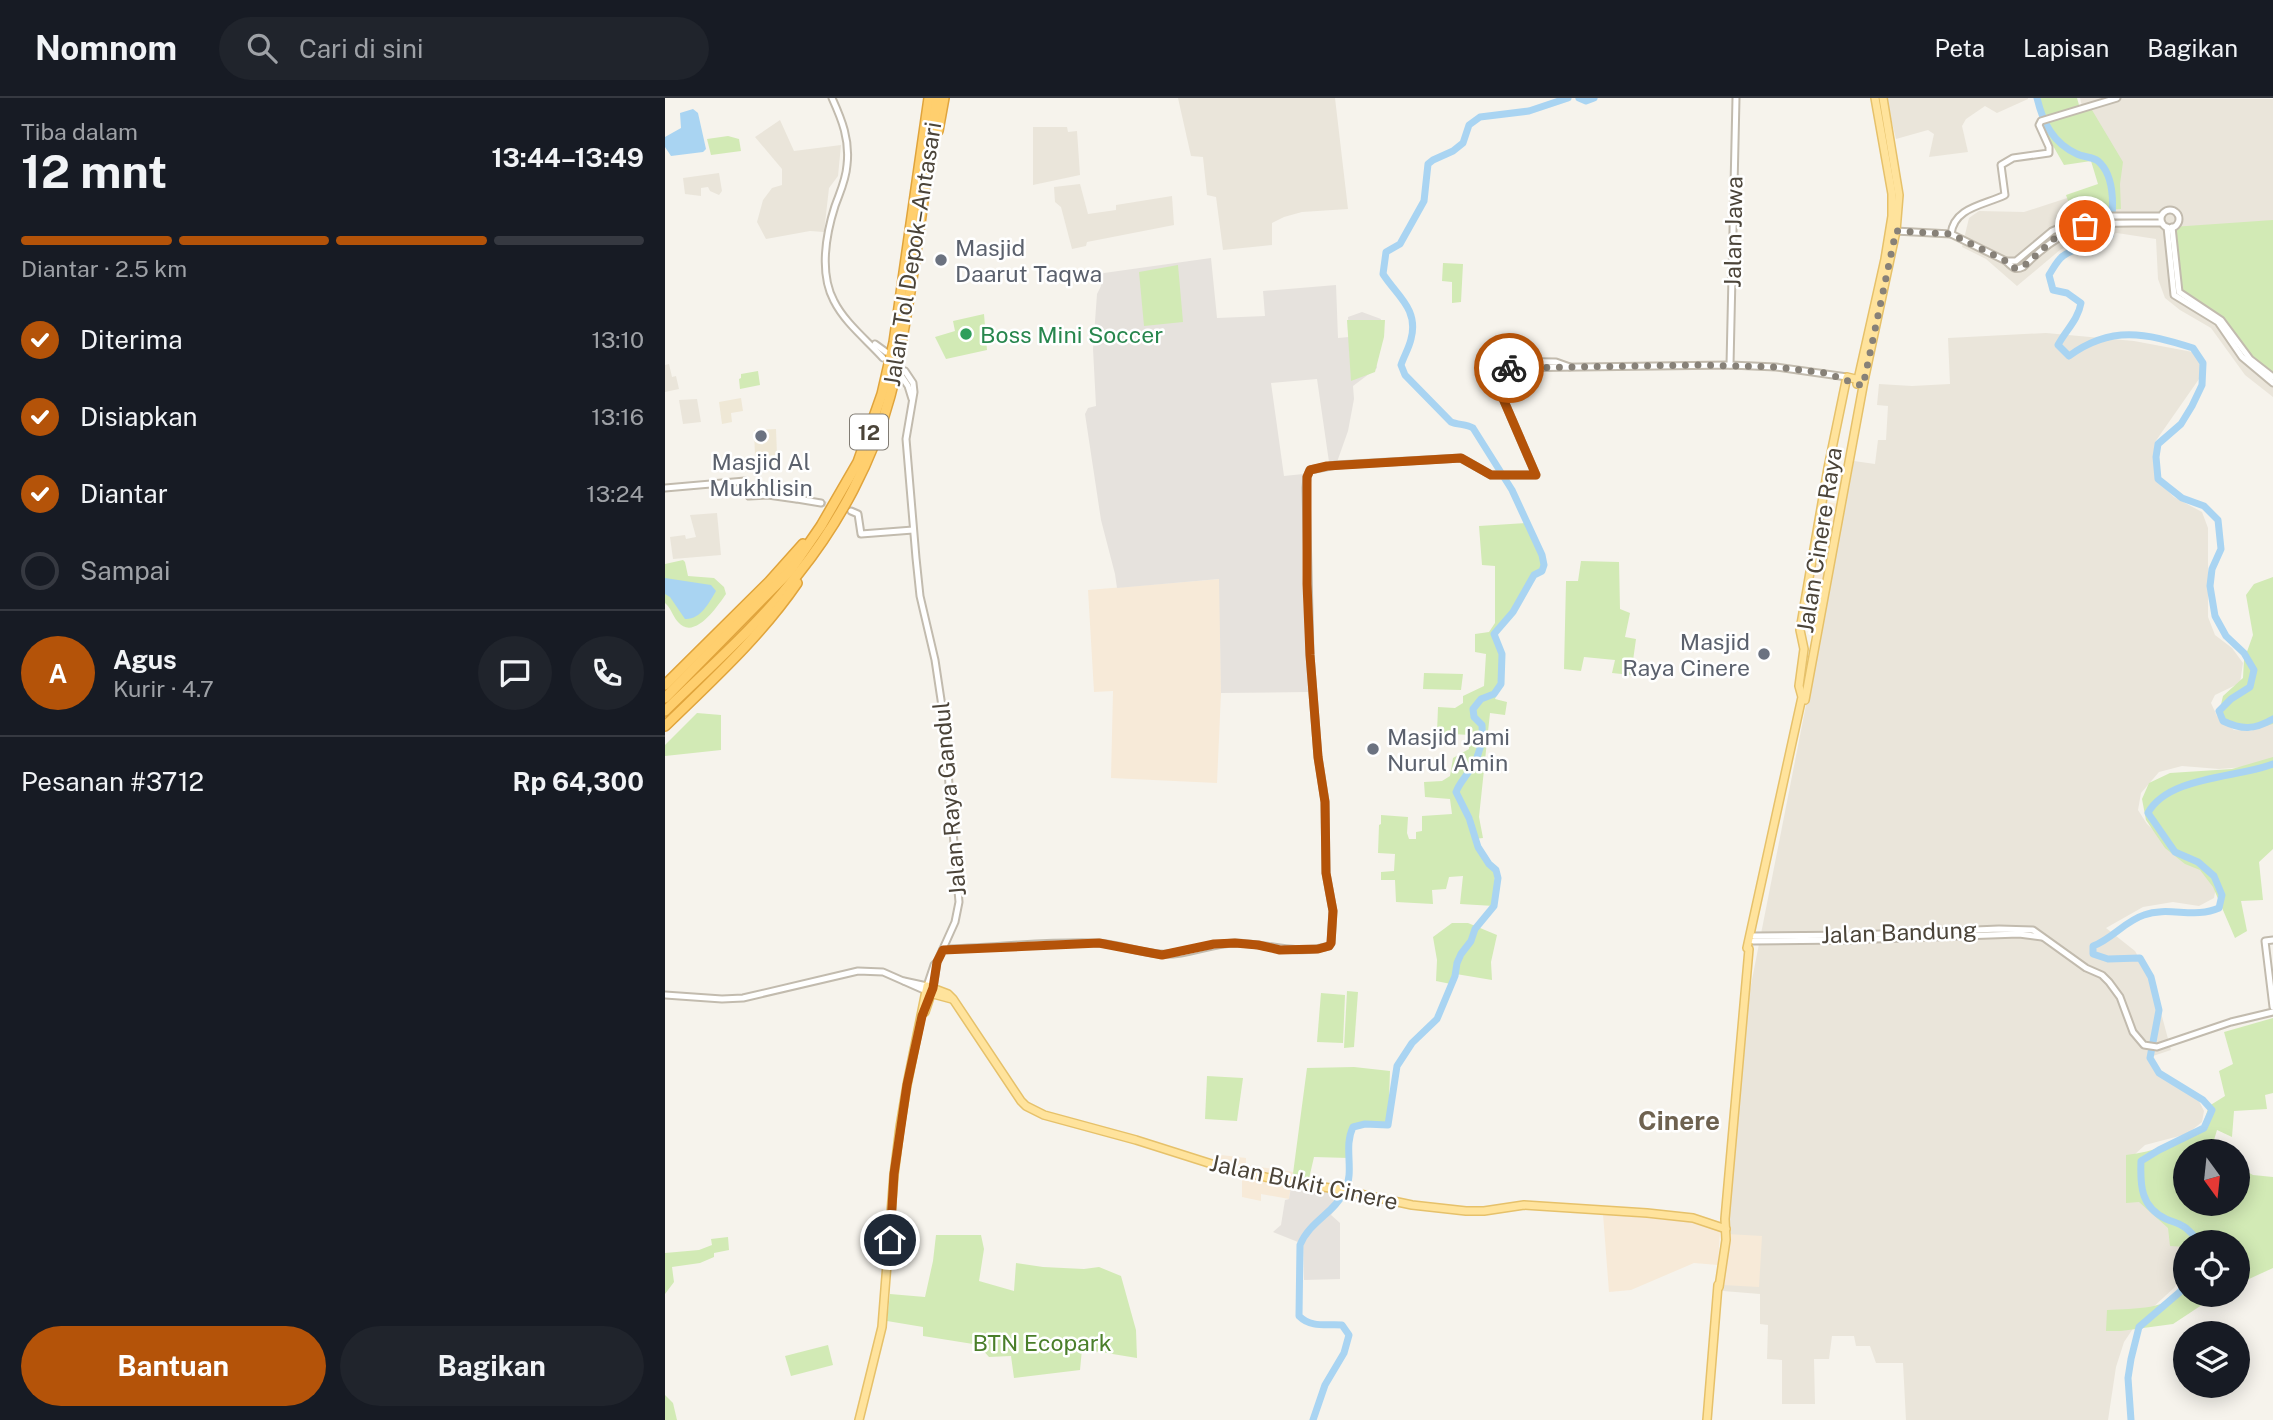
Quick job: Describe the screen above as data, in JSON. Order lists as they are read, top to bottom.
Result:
{
  "streets": {
    "highway": ["Jalan Tol Depok–Antasari", "12"],
    "main road": ["Jalan Cinere Raya", "Jalan Bukit Cinere"],
    "street": ["Jalan Jawa", "Jalan Raya Gandul", "Jalan Bandung"]
  },
  "crossings": [
    ["Jalan Cinere Raya", "Jalan Bandung"],
    ["Jalan Cinere Raya", "Jalan Bukit Cinere"],
    ["Jalan Raya Gandul", "Jalan Bukit Cinere"]
  ],
  "districts": ["Cinere"],
  "parks": ["BTN Ecopark"],
  "places": [
    "Masjid Daarut Taqwa",
    "Boss Mini Soccer",
    "Masjid Al Mukhlisin",
    "Masjid Raya Cinere",
    "Masjid Jami Nurul Amin"
  ],
  "north": "bottom",
  "page": {
    "header": "Nomnom",
    "search": "Cari di sini",
    "nav": ["Peta", "Lapisan", "Bagikan"],
    "heading": ["12 mnt", "Tiba dalam", "13:44–13:49"],
    "panel": [
      "Agus",
      "Kurir · 4.7",
      "Pesanan #3712",
      "Rp 64,300"
    ],
    "bar": "Diantar · 2.5 km",
    "list": [
      ["Diterima", "13:10"],
      ["Disiapkan", "13:16"],
      ["Diantar", "13:24"],
      "Sampai"
    ],
    "round": "A",
    "buttons": ["Bantuan", "Bagikan"]
  }
}
